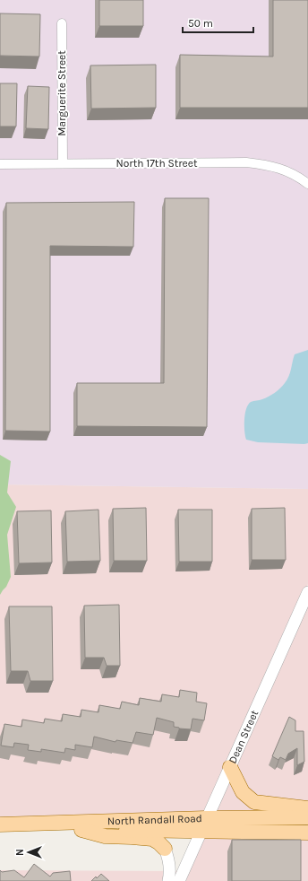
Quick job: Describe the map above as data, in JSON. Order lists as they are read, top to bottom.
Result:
{
  "streets": {
    "main road": ["North Randall Road"],
    "street": ["Marguerite Street", "North 17th Street", "Dean Street"]
  },
  "crossings": [
    ["Marguerite Street", "North 17th Street"],
    ["Dean Street", "North Randall Road"]
  ],
  "scale_bar": "50 m",
  "north": "left"
}
